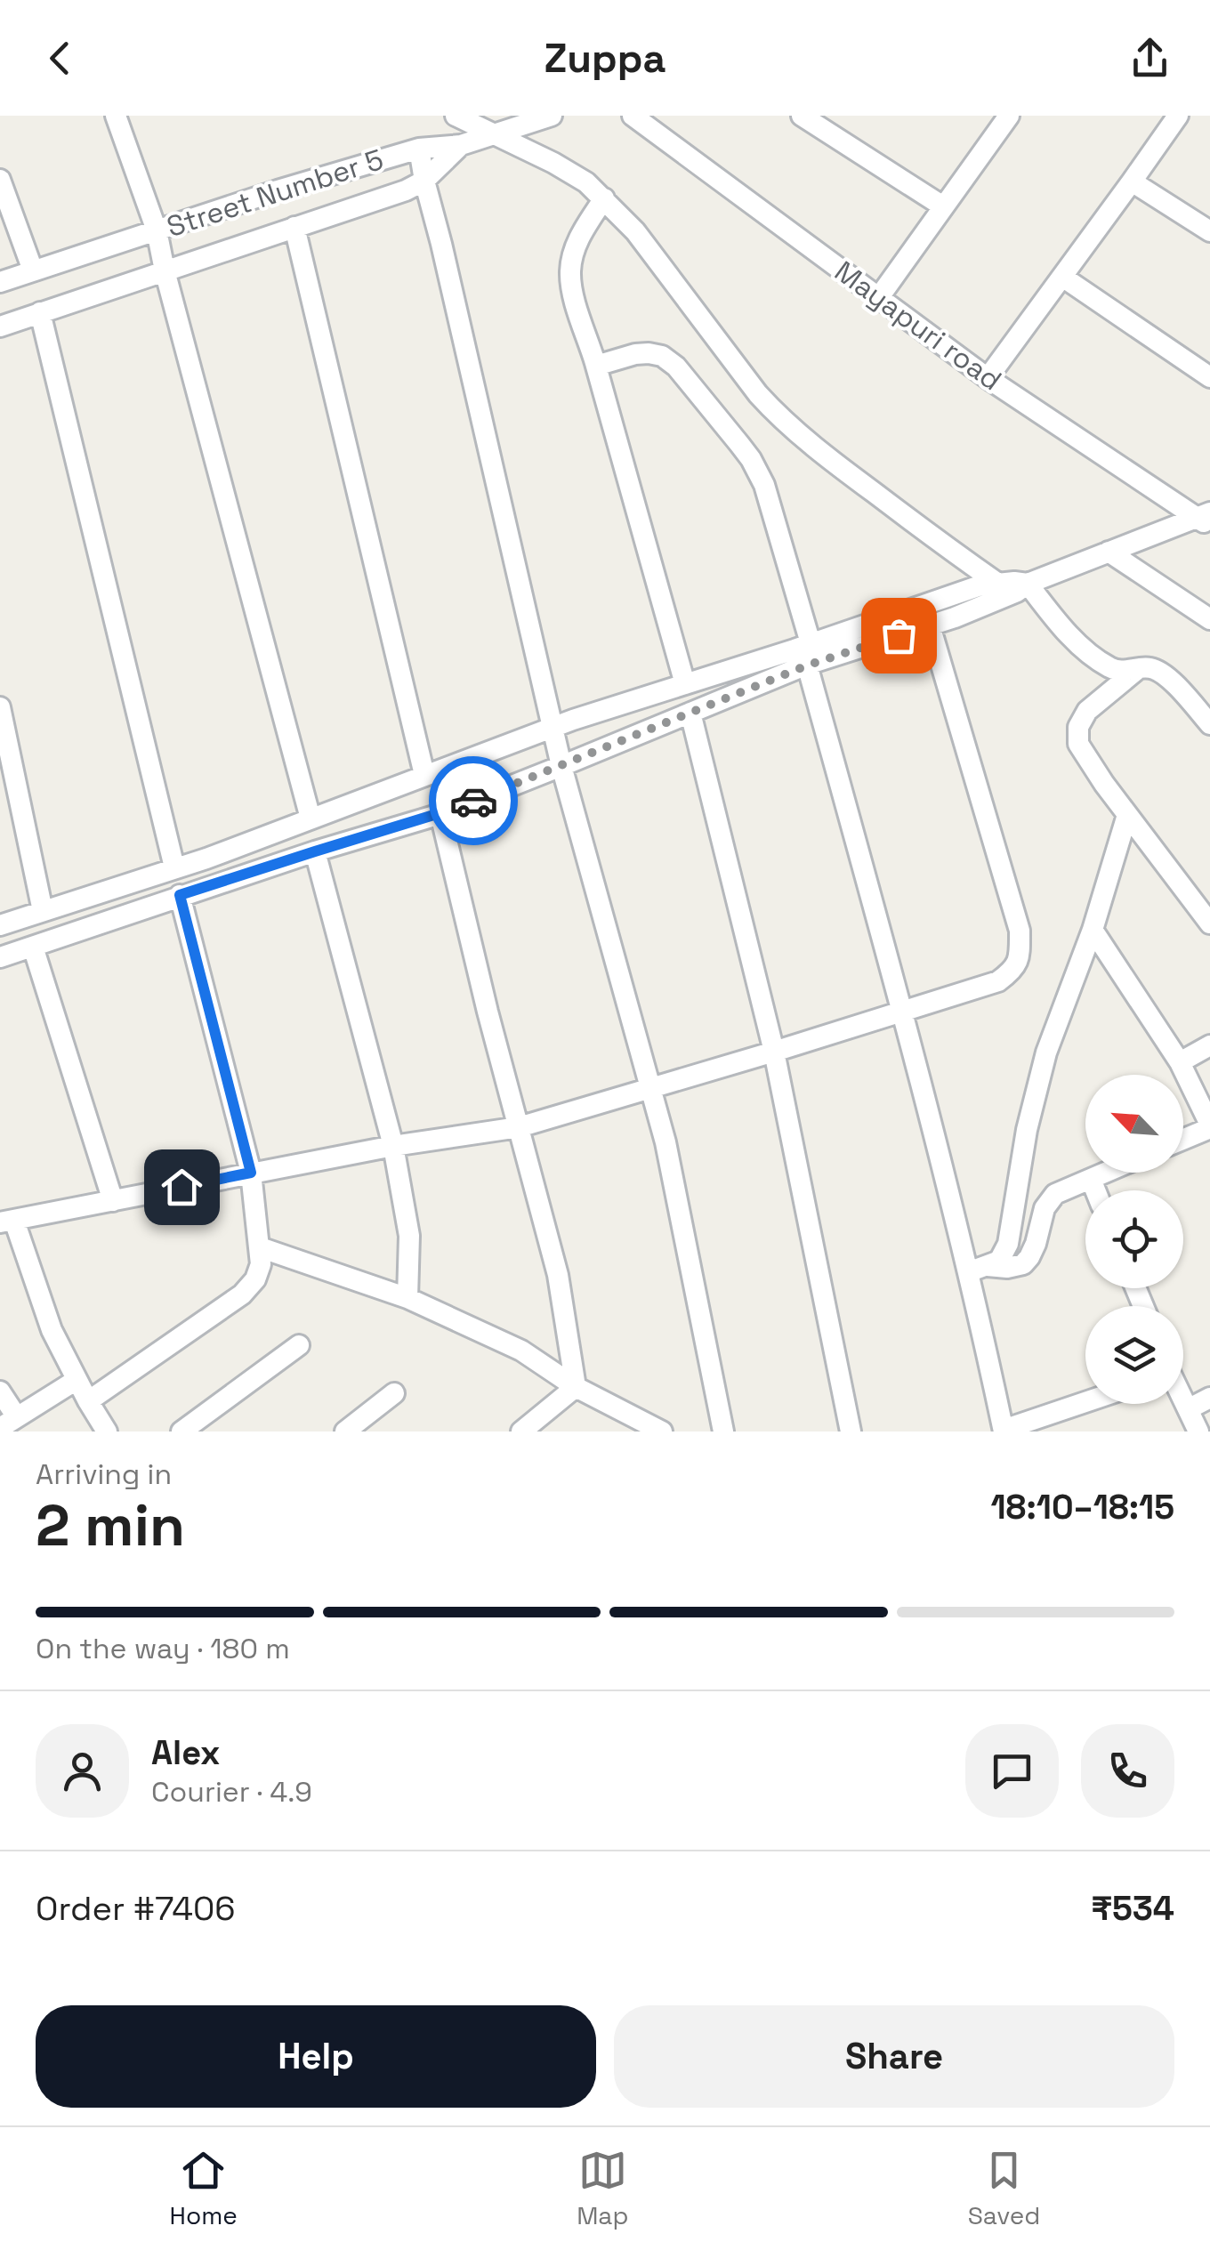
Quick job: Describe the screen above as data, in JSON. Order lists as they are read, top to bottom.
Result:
{
  "streets": {
    "street": ["Street Number 5", "Mayapuri road"]
  },
  "north": "top left",
  "page": {
    "header": "Zuppa",
    "heading": ["2 min", "Arriving in", "18:10–18:15"],
    "panel": [
      "Alex",
      "Courier · 4.9",
      "Order #7406",
      "₹534"
    ],
    "bar": "On the way · 180 m",
    "buttons": ["Help", "Share"],
    "tabs": ["Home", "Map", "Saved"]
  }
}
